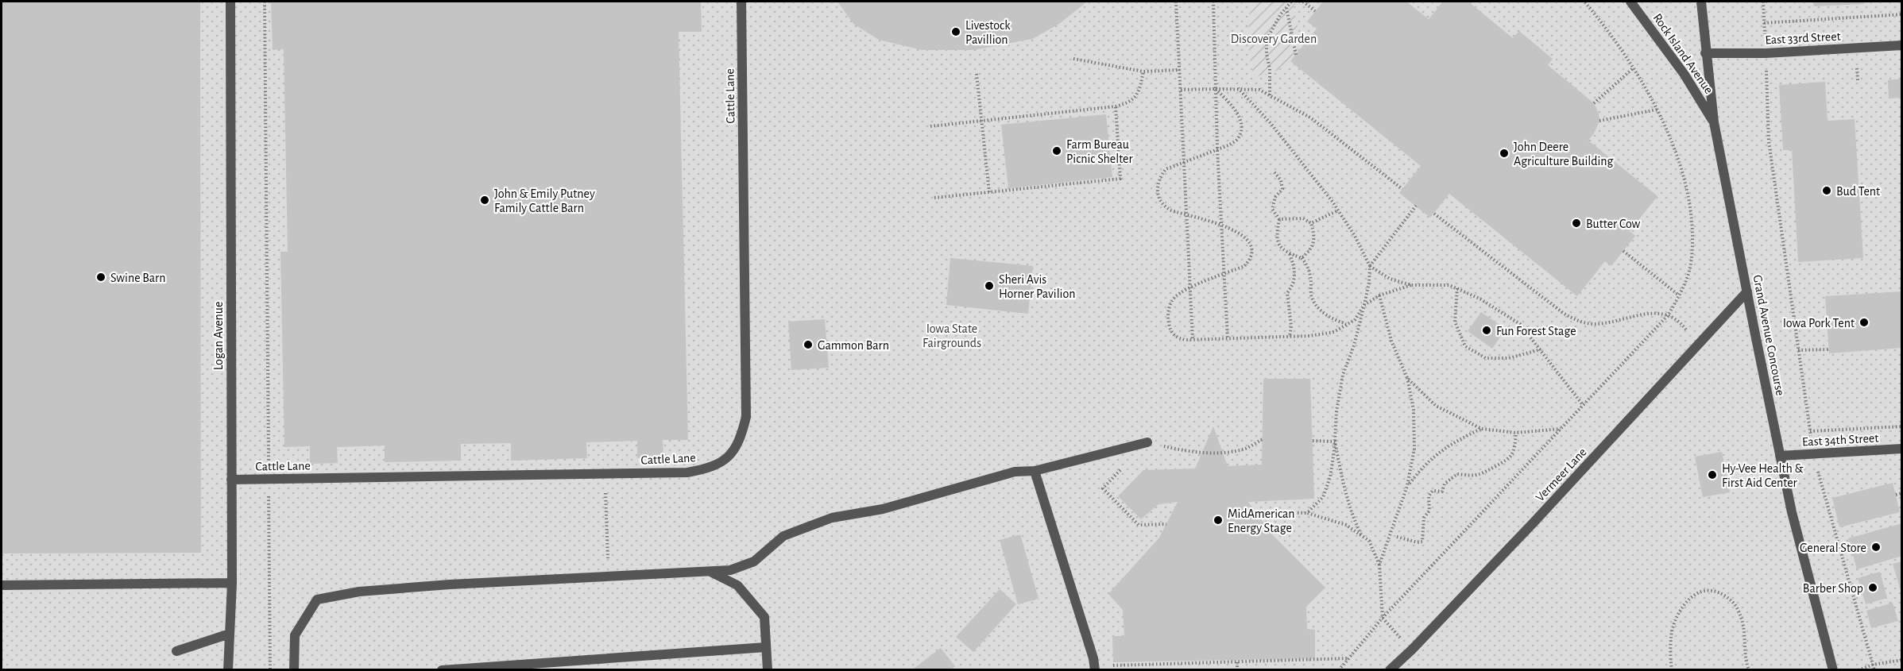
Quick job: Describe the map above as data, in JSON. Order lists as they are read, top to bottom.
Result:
{
  "streets": {
    "lane": [
      "East 33rd Street",
      "Rock Island Avenue",
      "Cattle Lane",
      "Grand Avenue Concourse",
      "Logan Avenue",
      "East 34th Street",
      "Vermeer Lane"
    ]
  },
  "crossings": [
    ["East 33rd Street", "Grand Avenue Concourse"],
    ["Rock Island Avenue", "Grand Avenue Concourse"],
    ["Cattle Lane", "Logan Avenue"],
    ["Grand Avenue Concourse", "East 34th Street"],
    ["Grand Avenue Concourse", "Vermeer Lane"]
  ],
  "parks": ["Discovery Garden", "Iowa State Fairgrounds"],
  "places": [
    "Livestock Pavillion",
    "Farm Bureau Picnic Shelter",
    "John Deere Agriculture Building",
    "Bud Tent",
    "John & Emily Putney Family Cattle Barn",
    "Butter Cow",
    "Swine Barn",
    "Sheri Avis Horner Pavilion",
    "Iowa Pork Tent",
    "Fun Forest Stage",
    "Gammon Barn",
    "Hy-Vee Health & First Aid Center",
    "MidAmerican Energy Stage",
    "General Store",
    "Barber Shop"
  ]
}
